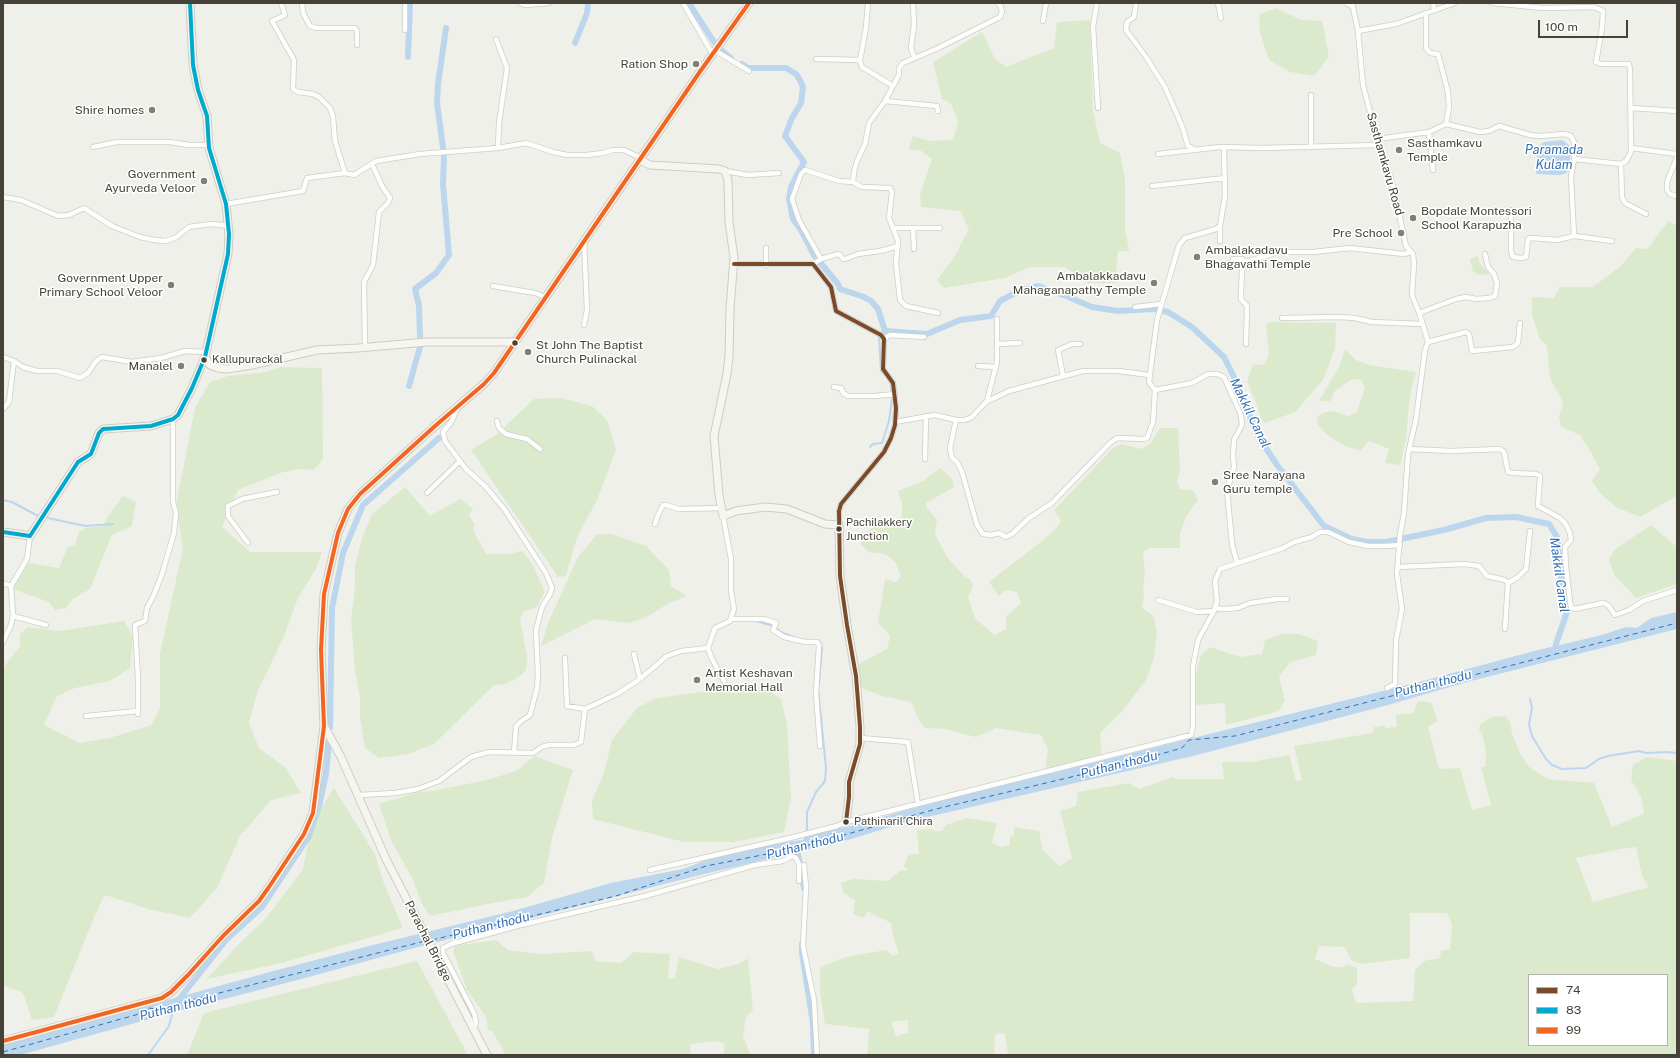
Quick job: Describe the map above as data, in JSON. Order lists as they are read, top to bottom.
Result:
{
  "streets": {
    "street": ["Sasthamkavu Road", "Parachal Bridge"]
  },
  "water": ["Paramada Kulam", "Makkil Canal", "Puthan thodu"],
  "places": [
    "Ration Shop",
    "Shire homes",
    "Sasthamkavu Temple",
    "Government Ayurveda Veloor",
    "Bopdale Montessori School Karapuzha",
    "Pre School",
    "Ambalakadavu Bhagavathi Temple",
    "Ambalakkadavu Mahaganapathy Temple",
    "Government Upper Primary School Veloor",
    "St John The Baptist Church Pulinackal",
    "Kallupurackal",
    "Manalel",
    "Sree Narayana Guru temple",
    "Pachilakkery Junction",
    "Artist Keshavan Memorial Hall",
    "Pathinaril Chira"
  ],
  "lines": ["transit line 83", "transit line 99", "transit line 74"],
  "legend": ["74", "83", "99"],
  "scale_bar": "100 m"
}
